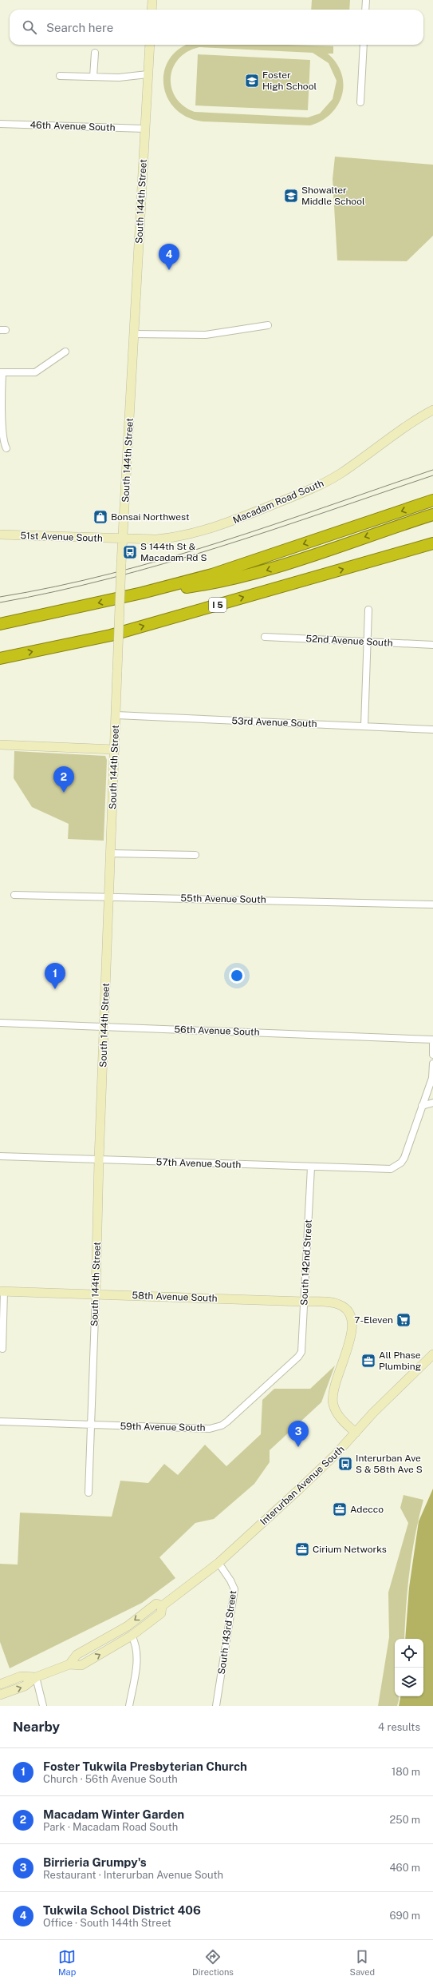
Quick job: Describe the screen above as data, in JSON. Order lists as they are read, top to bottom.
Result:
{
  "streets": {
    "highway": ["I 5"],
    "street": [
      "46th Avenue South",
      "South 144th Street",
      "Macadam Road South",
      "51st Avenue South",
      "52nd Avenue South",
      "53rd Avenue South",
      "55th Avenue South",
      "56th Avenue South",
      "57th Avenue South",
      "South 142nd Street",
      "58th Avenue South",
      "59th Avenue South",
      "Interurban Avenue South",
      "South 143rd Street"
    ]
  },
  "crossings": [
    ["46th Avenue South", "South 144th Street"],
    ["South 144th Street", "Macadam Road South"],
    ["South 144th Street", "51st Avenue South"],
    ["South 144th Street", "53rd Avenue South"],
    ["South 144th Street", "55th Avenue South"],
    ["South 144th Street", "56th Avenue South"],
    ["South 144th Street", "57th Avenue South"],
    ["South 144th Street", "58th Avenue South"],
    ["South 144th Street", "59th Avenue South"],
    ["Macadam Road South", "51st Avenue South"],
    ["57th Avenue South", "South 142nd Street"],
    ["South 142nd Street", "58th Avenue South"],
    ["South 142nd Street", "59th Avenue South"],
    ["58th Avenue South", "Interurban Avenue South"],
    ["Interurban Avenue South", "South 143rd Street"]
  ],
  "places": {
    "school or university": ["Foster High School", "Showalter Middle School"],
    "shop": ["Bonsai Northwest"],
    "bus stop": ["S 144th St & Macadam Rd S", "Interurban Ave S & 58th Ave S"],
    "supermarket": ["7-Eleven"],
    "office": ["All Phase Plumbing", "Adecco", "Cirium Networks"]
  },
  "page": {
    "search": "Search here",
    "pins": [
      "4",
      "2",
      "1",
      "3"
    ],
    "heading": ["Nearby", "4 results"],
    "list": [
      {
        "mark": "1",
        "name": "Foster Tukwila Presbyterian Church",
        "note": "Church · 56th Avenue South",
        "value": "180 m"
      },
      {
        "mark": "2",
        "name": "Macadam Winter Garden",
        "note": "Park · Macadam Road South",
        "value": "250 m"
      },
      {
        "mark": "3",
        "name": "Birrieria Grumpy's",
        "note": "Restaurant · Interurban Avenue South",
        "value": "460 m"
      },
      {
        "mark": "4",
        "name": "Tukwila School District 406",
        "note": "Office · South 144th Street",
        "value": "690 m"
      }
    ],
    "nav": ["Map", "Directions", "Saved"]
  }
}
